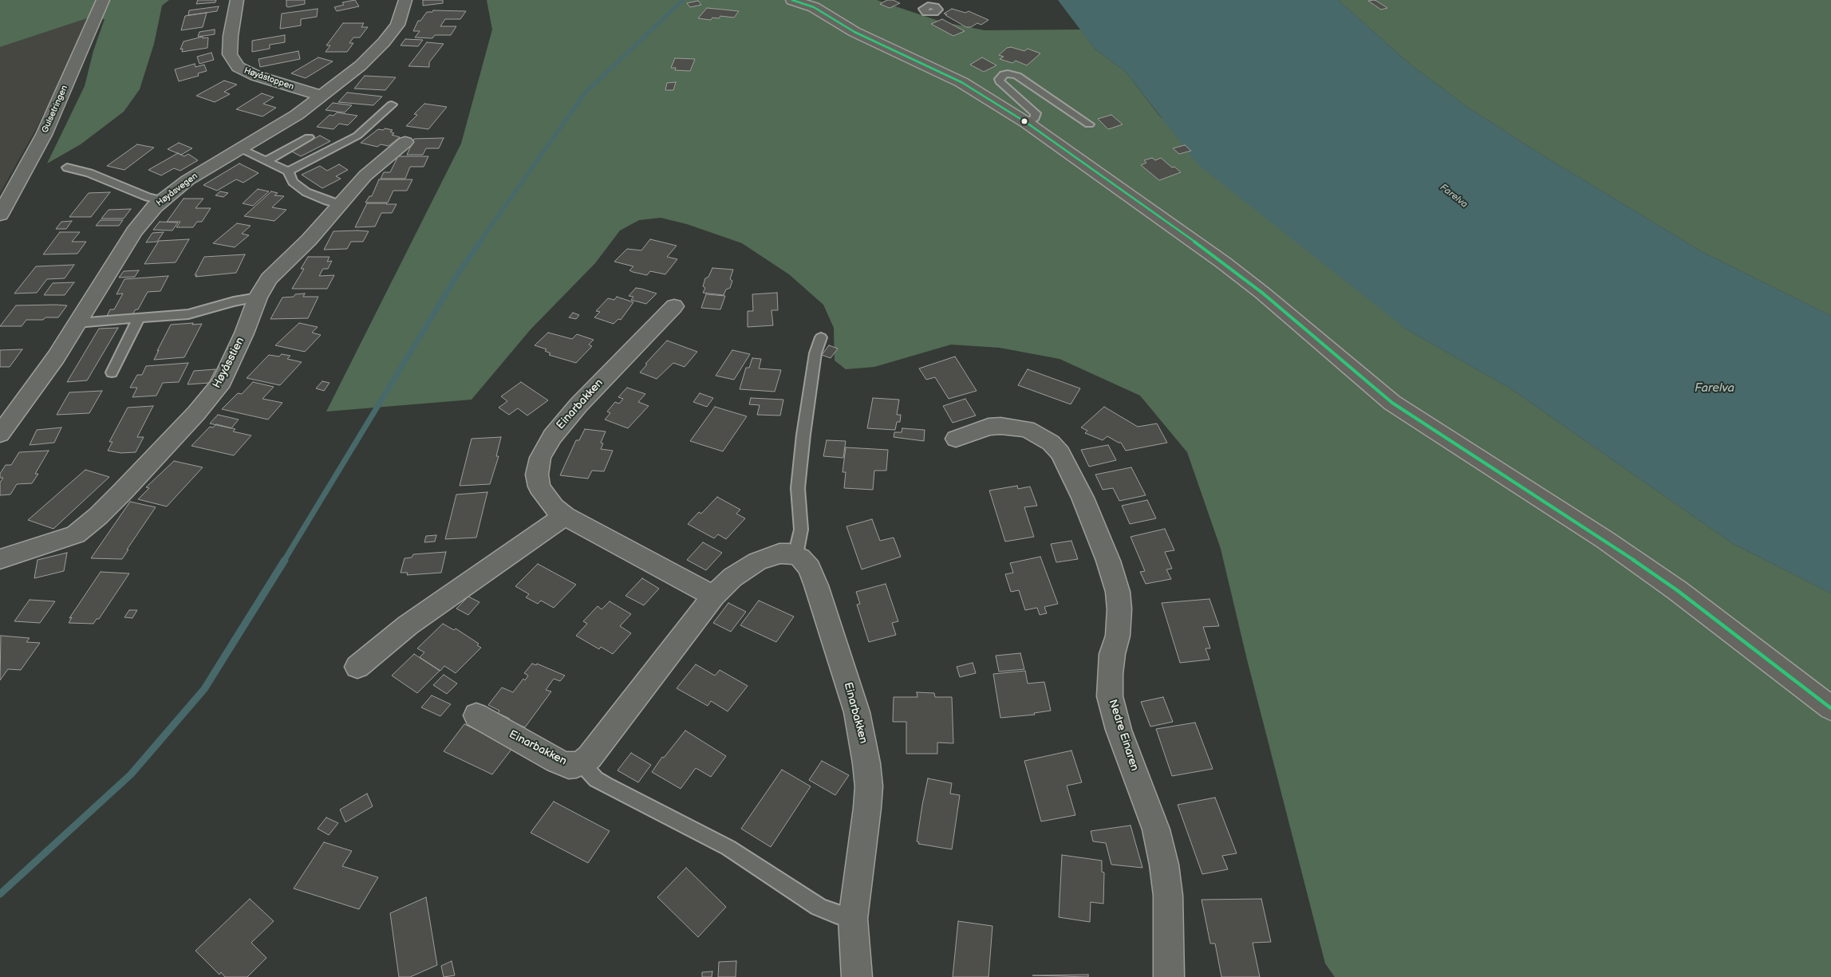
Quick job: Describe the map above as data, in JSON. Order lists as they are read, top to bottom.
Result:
{
  "streets": {
    "street": [
      "Høyåstoppen",
      "Gulsetringen",
      "Høyåsvegen",
      "Høyåsstien",
      "Einarbakken",
      "Nedre Einaren"
    ]
  },
  "crossings": [
    ["Høyåstoppen", "Høyåsvegen"]
  ],
  "water": ["Farelva"]
}
